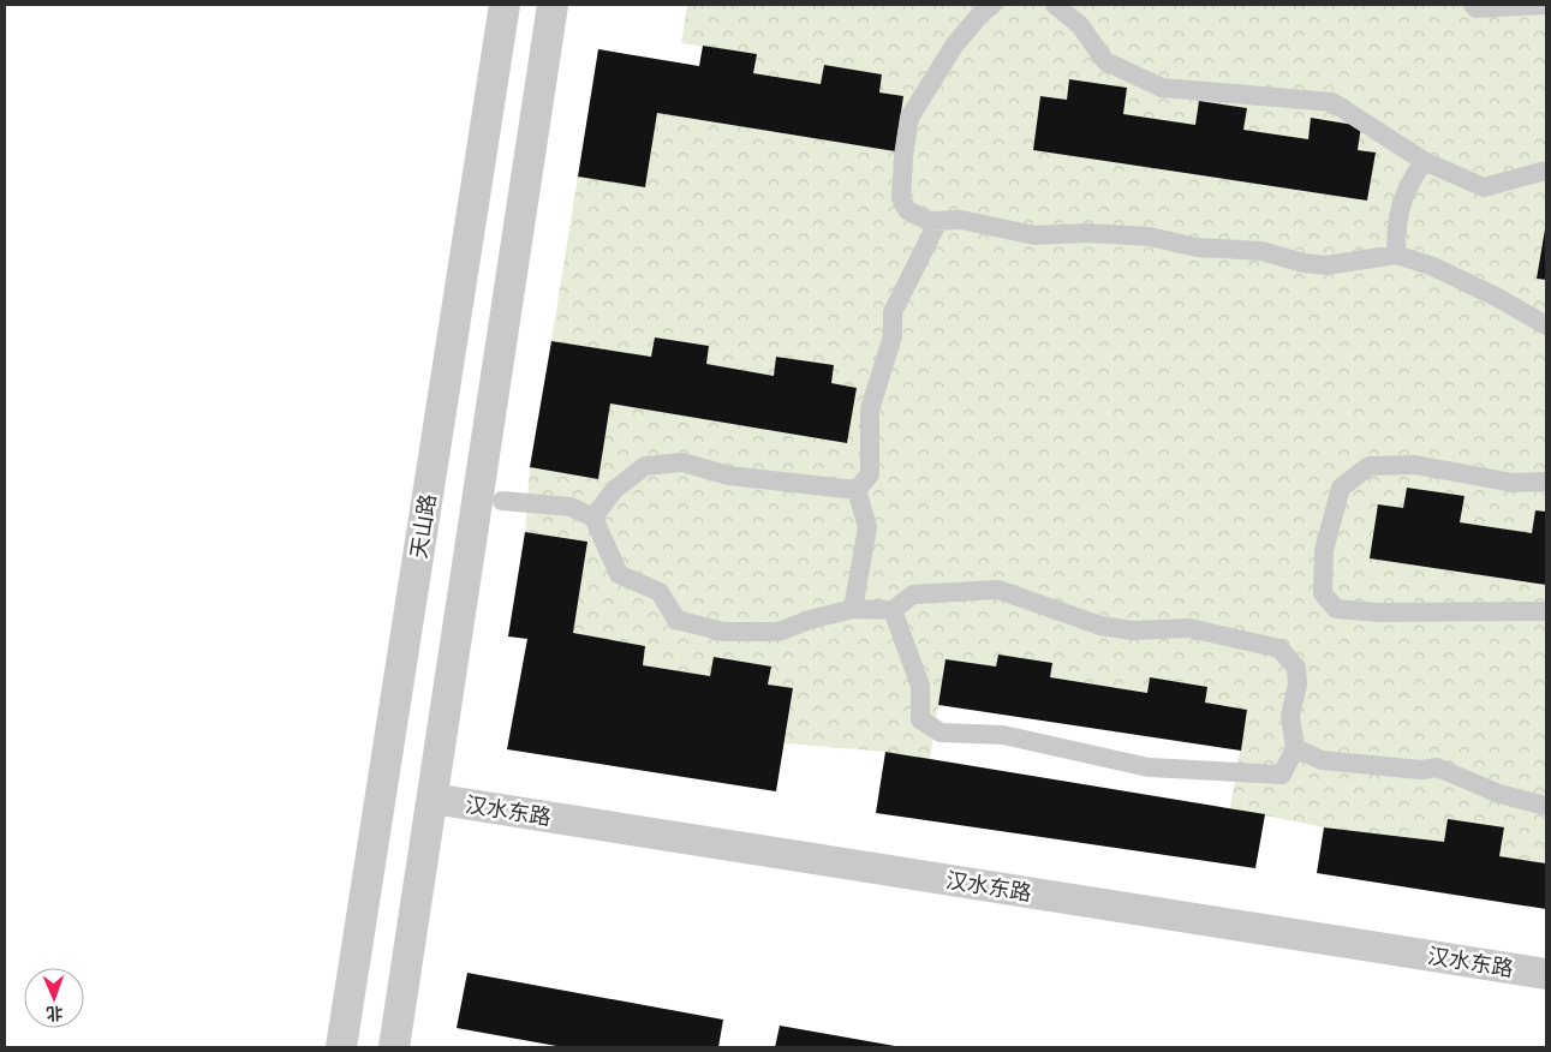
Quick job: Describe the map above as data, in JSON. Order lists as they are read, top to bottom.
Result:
{
  "streets": {
    "street": ["天山路", "汉水东路"]
  },
  "north": "bottom"
}
